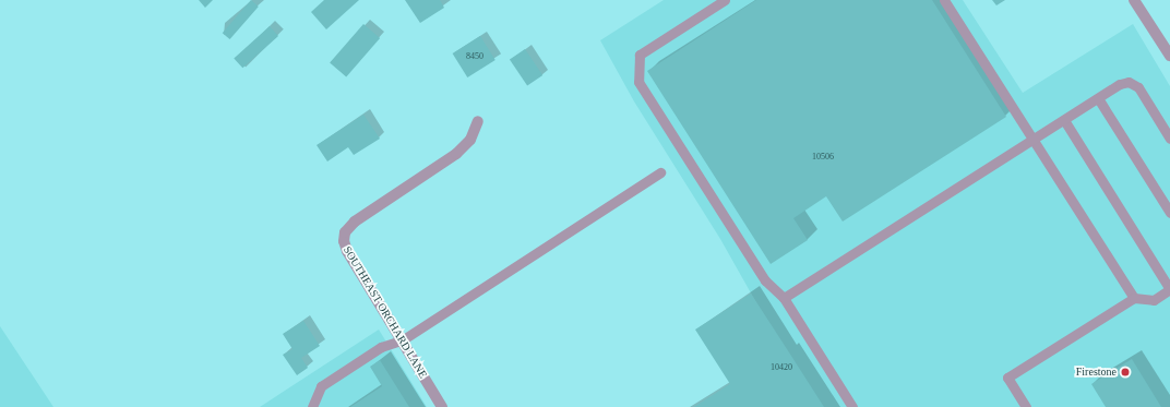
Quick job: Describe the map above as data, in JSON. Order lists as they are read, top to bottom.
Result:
{
  "streets": {
    "street": ["SOUTHEAST ORCHARD LANE"]
  },
  "places": ["Firestone"],
  "house_numbers": ["8450", "10506", "10420"]
}
